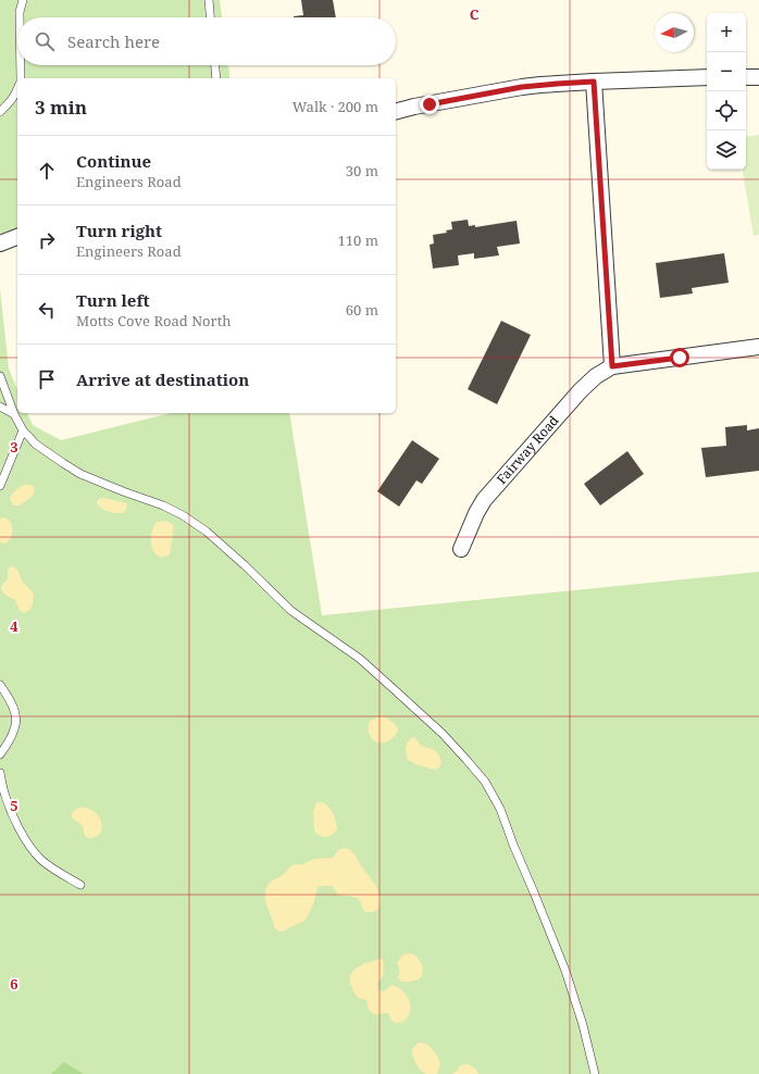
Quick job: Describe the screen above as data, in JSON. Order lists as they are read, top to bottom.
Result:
{
  "streets": {
    "street": ["Fairway Road"]
  },
  "north": "left",
  "page": {
    "map_buttons": ["+", "−"],
    "search": "Search here",
    "heading": ["3 min", "Walk · 200 m"],
    "list": [
      ["Continue", "Engineers Road", "30 m"],
      ["Turn right", "Engineers Road", "110 m"],
      ["Turn left", "Motts Cove Road North", "60 m"],
      "Arrive at destination"
    ]
  },
  "grid": {
    "columns": ["C"],
    "rows": [
      "3",
      "4",
      "5",
      "6"
    ]
  }
}
